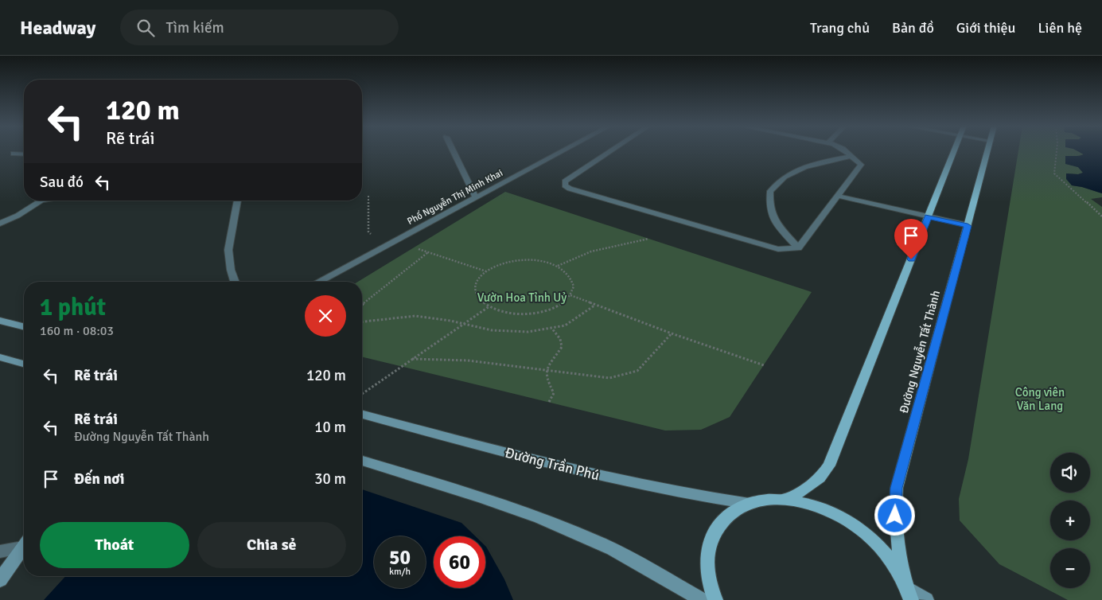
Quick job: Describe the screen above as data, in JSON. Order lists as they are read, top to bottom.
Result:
{
  "streets": {
    "main road": ["Đường Nguyễn Tất Thành", "Đường Trần Phú"],
    "street": ["Phố Nguyễn Thị Minh Khai"]
  },
  "parks": ["Vườn Hoa Tỉnh Uỷ", "Công viên Văn Lang"],
  "page": {
    "header": "Headway",
    "search": "Tìm kiếm",
    "nav": [
      "Trang chủ",
      "Bản đồ",
      "Giới thiệu",
      "Liên hệ"
    ],
    "turn": ["120 m", "Rẽ trái"],
    "then": "Sau đó",
    "heading": ["1 phút", "160 m · 08:03"],
    "list": [
      {
        "name": "Rẽ trái",
        "value": "120 m"
      },
      {
        "name": "Rẽ trái",
        "note": "Đường Nguyễn Tất Thành",
        "value": "10 m"
      },
      {
        "name": "Đến nơi",
        "value": "30 m"
      }
    ],
    "map_buttons": ["+", "−"],
    "buttons": ["Thoát", "Chia sẻ"],
    "speed": "50 km/h",
    "limit": "60"
  }
}
